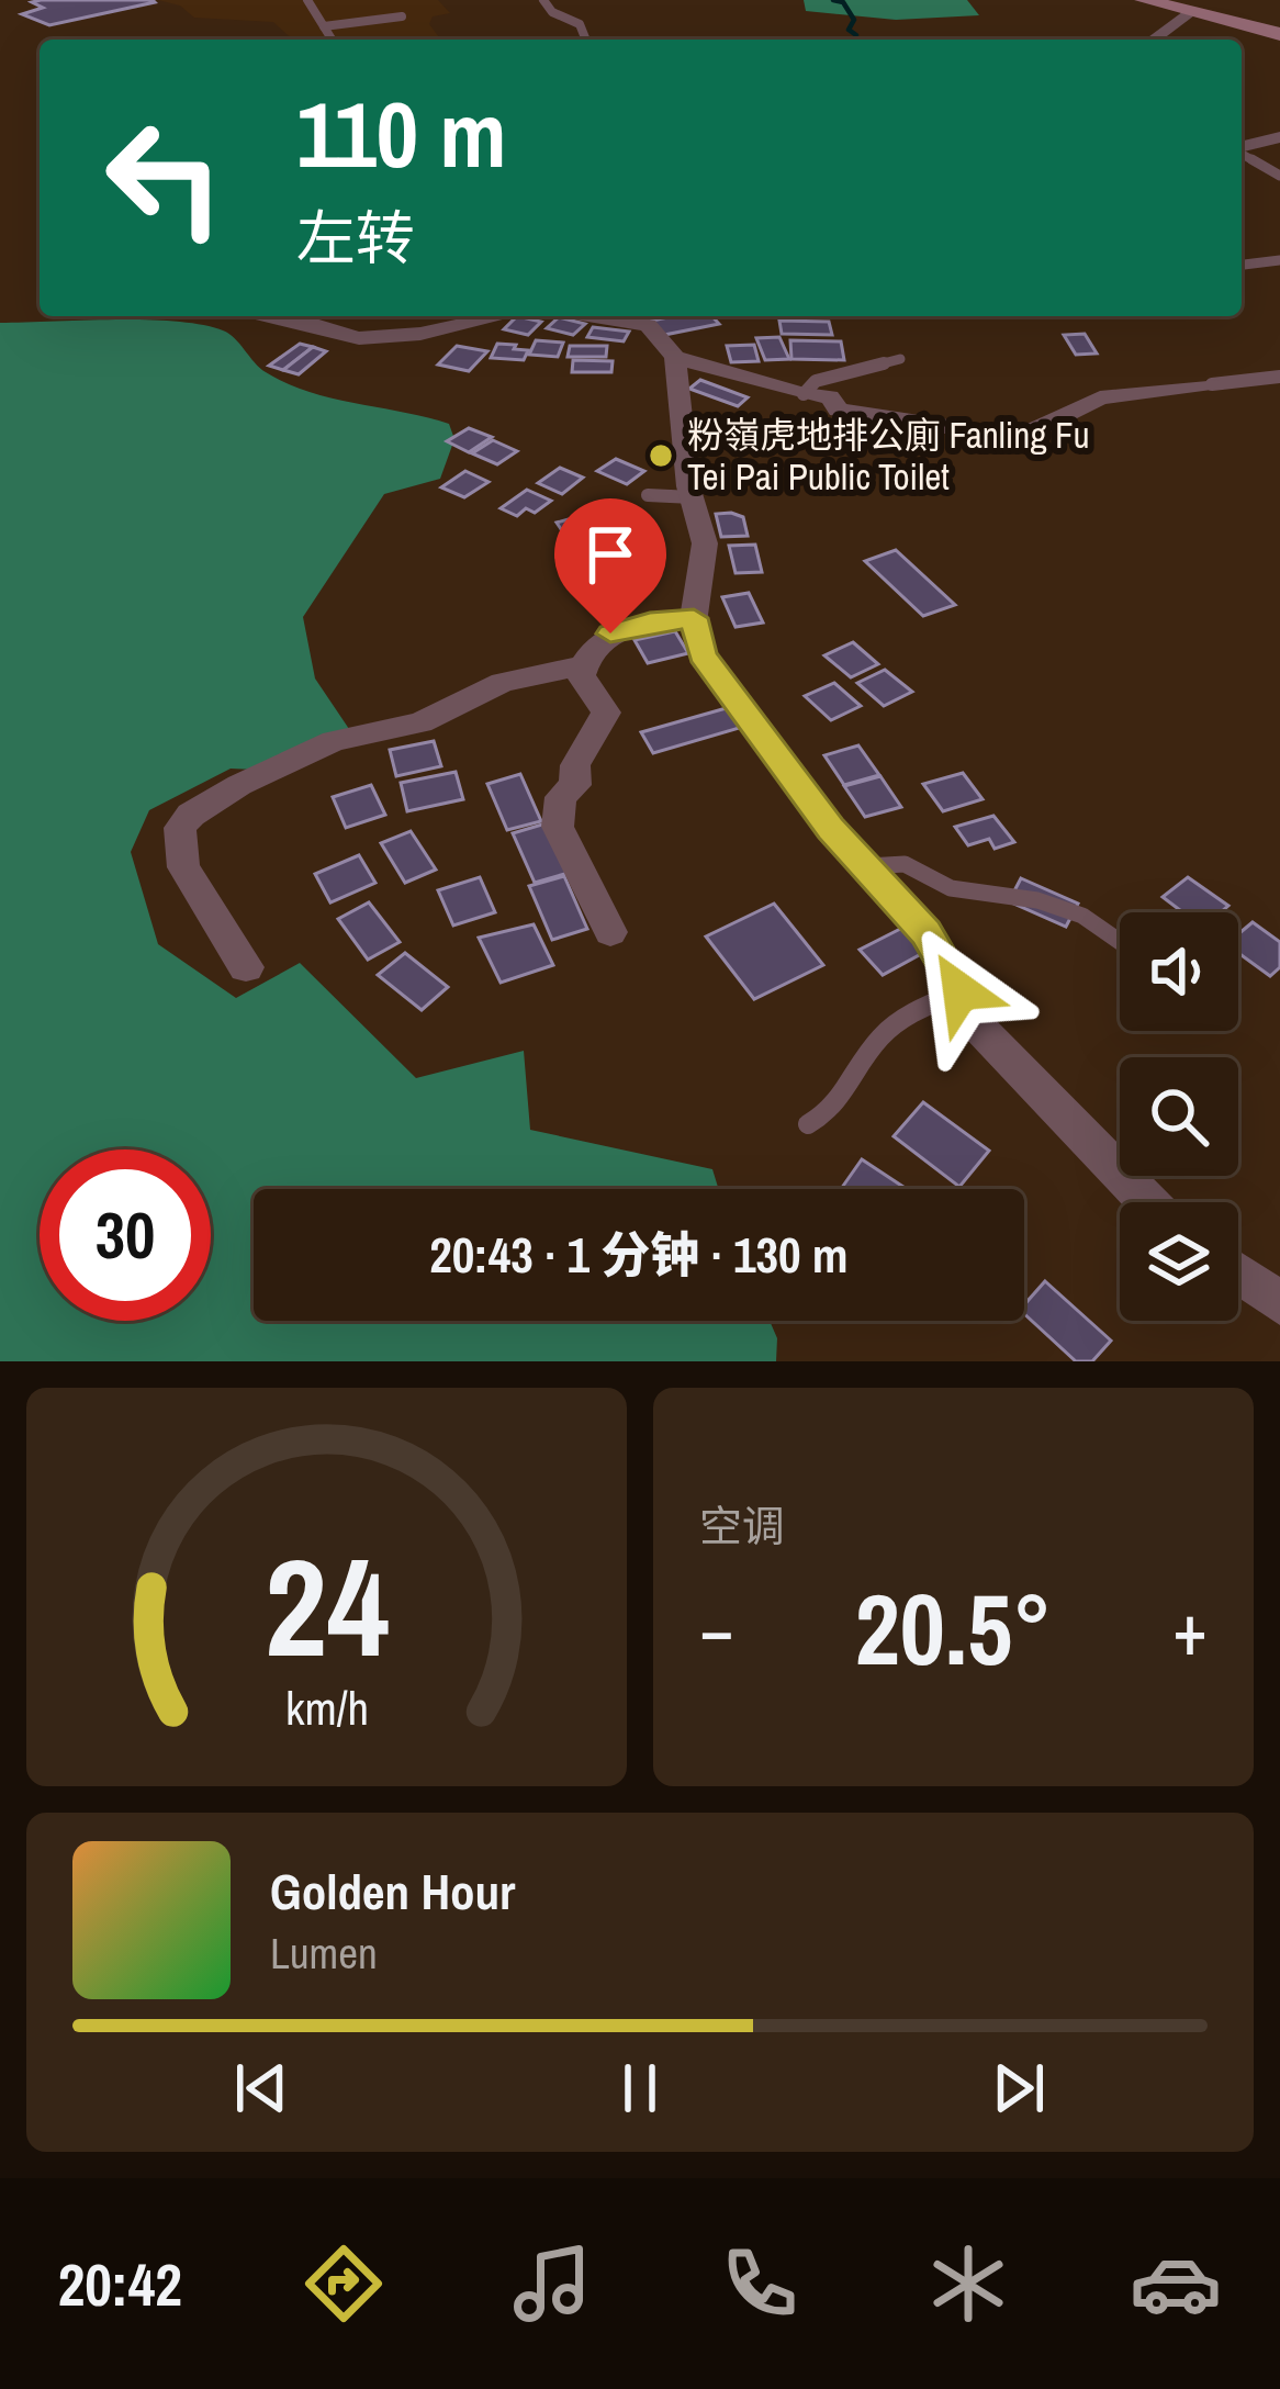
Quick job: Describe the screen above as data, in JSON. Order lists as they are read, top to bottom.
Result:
{
  "places": ["粉嶺虎地排公廁 Fanling Fu Tei Pai Public Toilet"],
  "page": {
    "turn": ["110 m", "左转"],
    "limit": "30",
    "trip": "20:43 · 1 分钟 · 130 m",
    "tile": "空调",
    "heat": ["−", "20.5°", "+"],
    "song": ["Golden Hour", "Lumen"],
    "tabs": "20:42",
    "gauge": ["24", "km/h"]
  }
}
